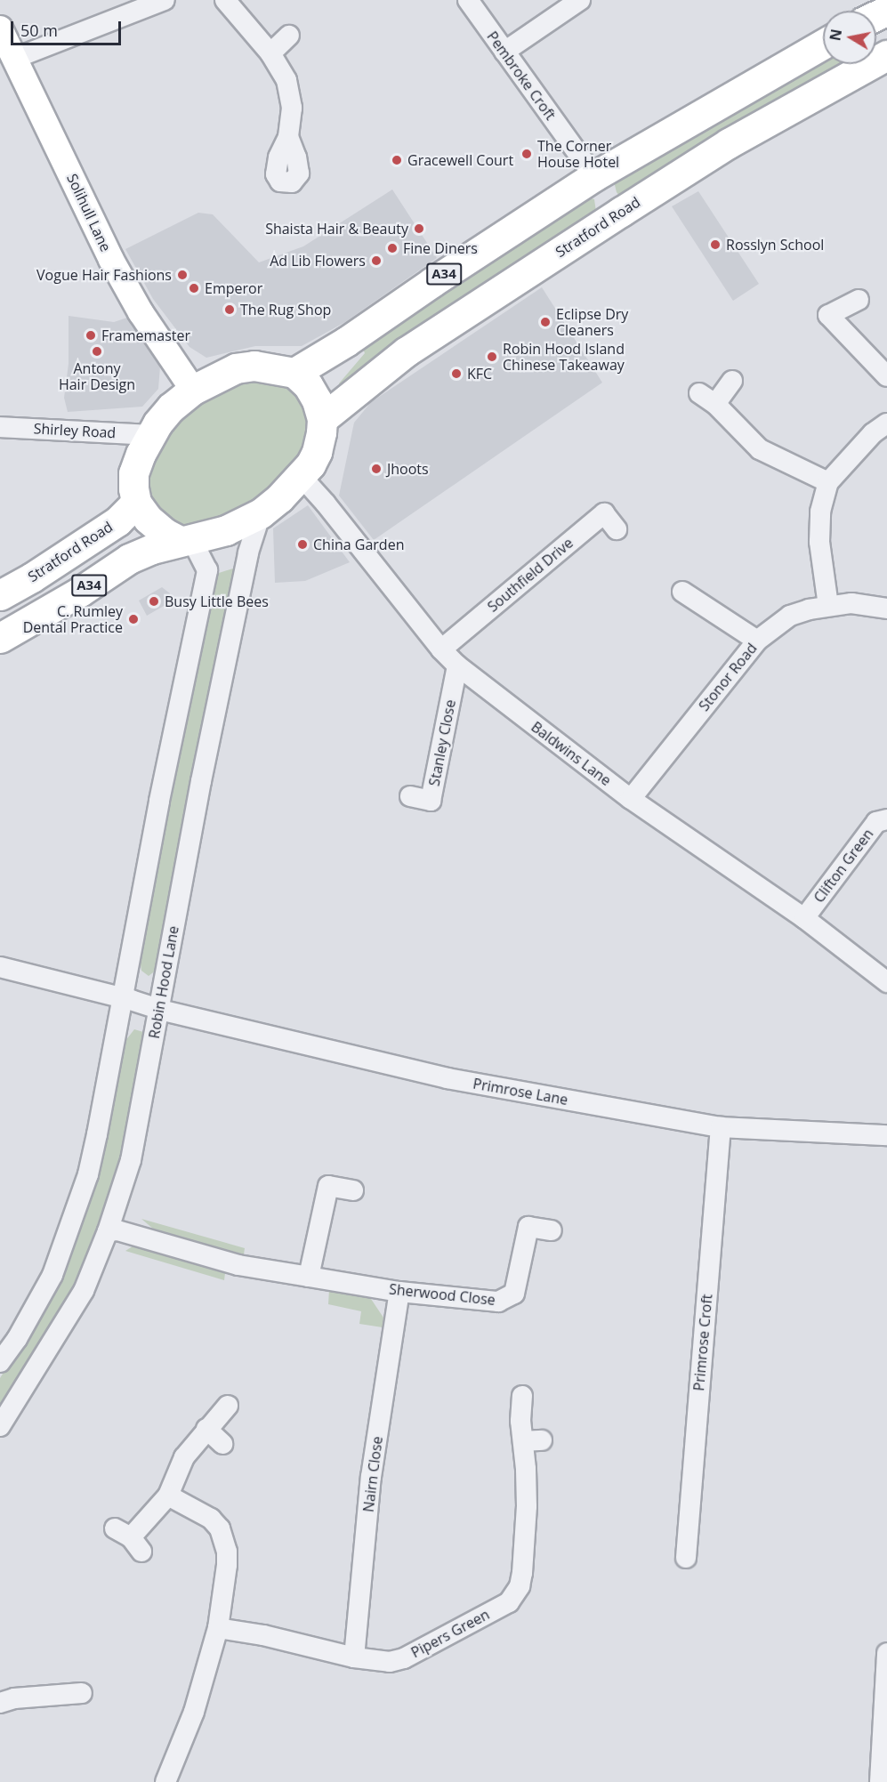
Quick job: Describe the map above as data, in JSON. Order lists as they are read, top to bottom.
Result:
{
  "streets": {
    "highway": ["Stratford Road", "A34"],
    "main road": ["Solihull Lane"],
    "street": [
      "Pembroke Croft",
      "Shirley Road",
      "Southfield Drive",
      "Stonor Road",
      "Stanley Close",
      "Baldwins Lane",
      "Clifton Green",
      "Robin Hood Lane",
      "Primrose Lane",
      "Sherwood Close",
      "Primrose Croft",
      "Nairn Close",
      "Pipers Green"
    ]
  },
  "crossings": [
    ["Pembroke Croft", "A34"],
    ["Solihull Lane", "Stratford Road"],
    ["Solihull Lane", "A34"],
    ["Solihull Lane", "Shirley Road"],
    ["Solihull Lane", "Baldwins Lane"],
    ["Solihull Lane", "Robin Hood Lane"],
    ["Stratford Road", "A34"],
    ["Stratford Road", "Shirley Road"],
    ["Stratford Road", "Baldwins Lane"],
    ["Stratford Road", "Robin Hood Lane"],
    ["A34", "Shirley Road"],
    ["A34", "Baldwins Lane"],
    ["A34", "Robin Hood Lane"],
    ["Shirley Road", "Baldwins Lane"],
    ["Shirley Road", "Robin Hood Lane"],
    ["Southfield Drive", "Baldwins Lane"],
    ["Stonor Road", "Baldwins Lane"],
    ["Stanley Close", "Baldwins Lane"],
    ["Baldwins Lane", "Clifton Green"],
    ["Baldwins Lane", "Robin Hood Lane"],
    ["Robin Hood Lane", "Primrose Lane"],
    ["Robin Hood Lane", "Sherwood Close"],
    ["Primrose Lane", "Primrose Croft"],
    ["Sherwood Close", "Nairn Close"],
    ["Nairn Close", "Pipers Green"]
  ],
  "places": [
    "The Corner House Hotel",
    "Gracewell Court",
    "Shaista Hair & Beauty",
    "Rosslyn School",
    "Fine Diners",
    "Ad Lib Flowers",
    "Vogue Hair Fashions",
    "Emperor",
    "The Rug Shop",
    "Eclipse Dry Cleaners",
    "Framemaster",
    "Antony Hair Design",
    "Robin Hood Island Chinese Takeaway",
    "KFC",
    "Jhoots",
    "China Garden",
    "Busy Little Bees",
    "C. Rumley Dental Practice"
  ],
  "scale_bar": "50 m",
  "north": "left"
}
